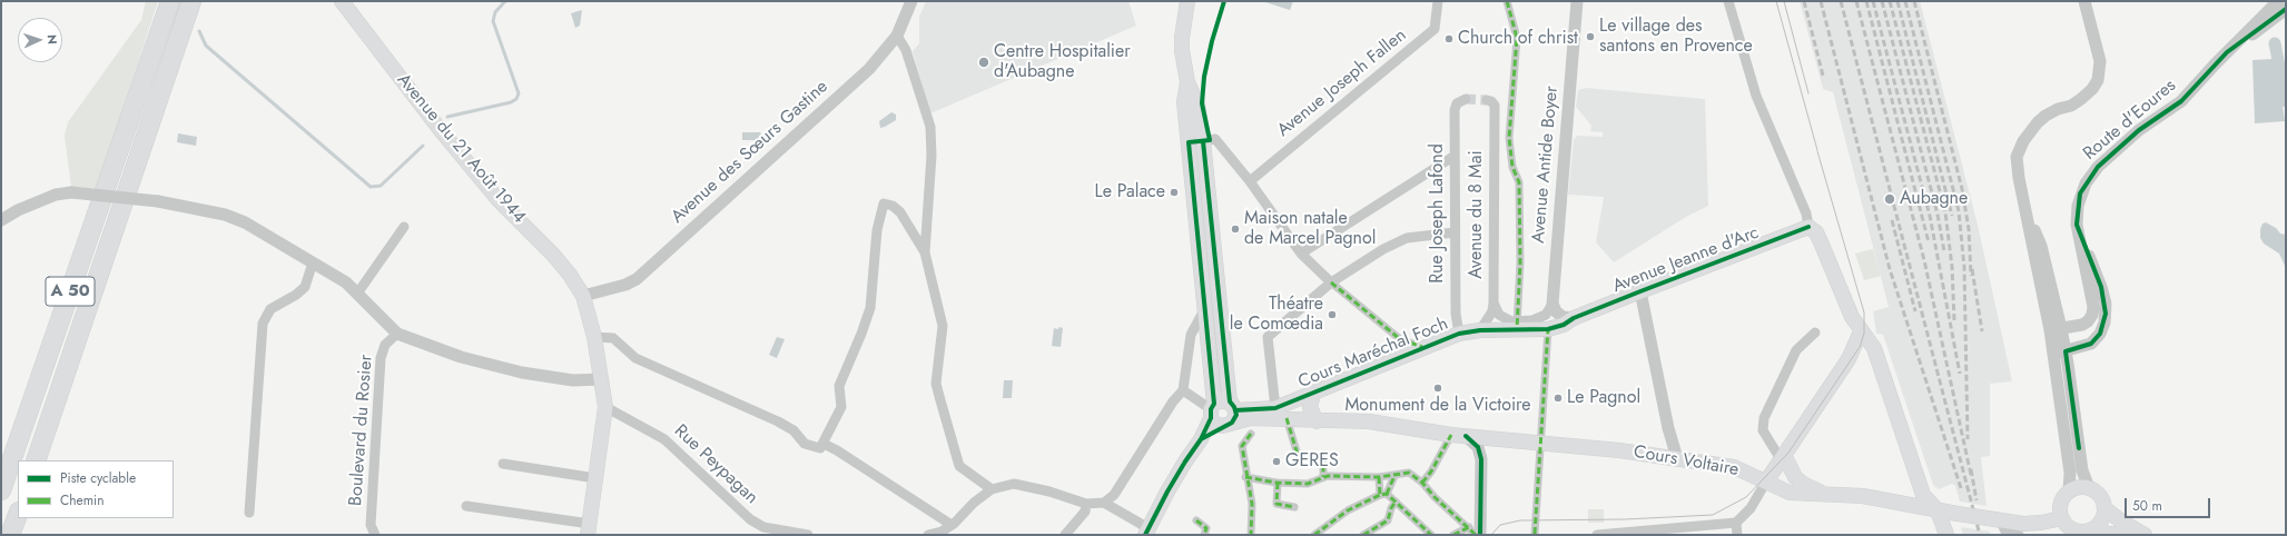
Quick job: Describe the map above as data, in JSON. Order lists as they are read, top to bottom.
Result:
{
  "streets": {
    "highway": ["A 50"],
    "main road": [
      "Avenue du 21 Août 1944",
      "Avenue Jeanne d'Arc",
      "Cours Maréchal Foch",
      "Cours Voltaire"
    ],
    "street": [
      "Avenue Joseph Fallen",
      "Route d'Eoures",
      "Avenue des Sœurs Gastine",
      "Avenue Antide Boyer",
      "Rue Joseph Lafond",
      "Avenue du 8 Mai",
      "Boulevard du Rosier",
      "Rue Peypagan"
    ]
  },
  "crossings": [
    ["Avenue du 21 Août 1944", "Avenue des Sœurs Gastine"],
    ["Avenue du 21 Août 1944", "Rue Peypagan"],
    ["Rue Joseph Lafond", "Cours Maréchal Foch"],
    ["Avenue du 8 Mai", "Cours Maréchal Foch"],
    ["Avenue Jeanne d'Arc", "Cours Maréchal Foch"],
    ["Cours Maréchal Foch", "Cours Voltaire"]
  ],
  "places": [
    "Le village des santons en Provence",
    "Church of christ",
    "Centre Hospitalier d'Aubagne",
    "Le Palace",
    "Aubagne",
    "Maison natale de Marcel Pagnol",
    "Théatre le Comœdia",
    "Monument de la Victoire",
    "Le Pagnol",
    "GERES"
  ],
  "legend": ["Piste cyclable", "Chemin"],
  "scale_bar": "50 m",
  "north": "right"
}
